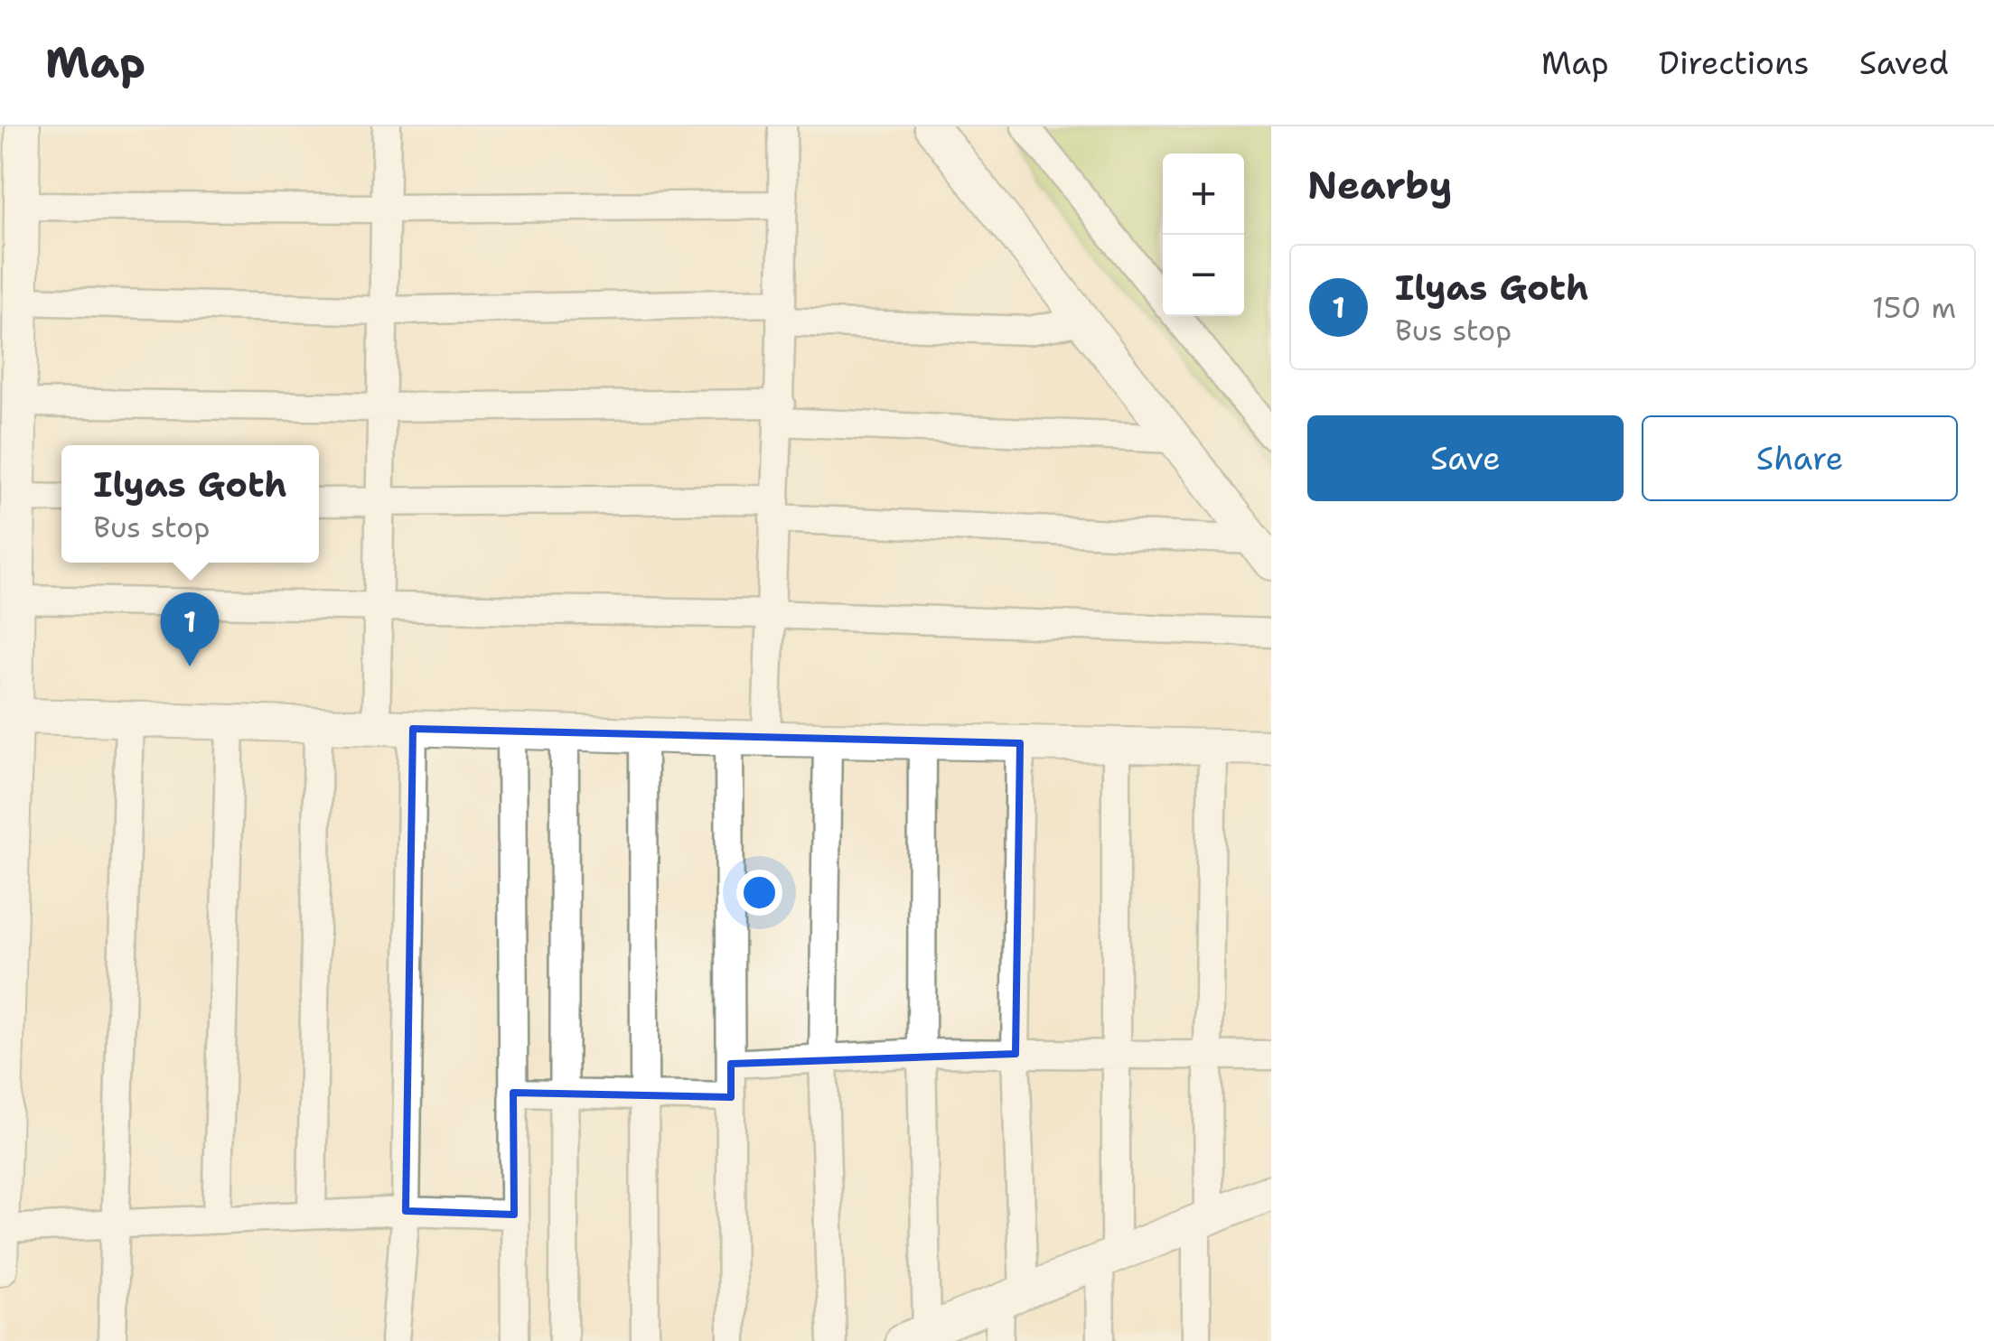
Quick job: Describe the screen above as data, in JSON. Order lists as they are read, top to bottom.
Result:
{
  "page": {
    "header": "Map",
    "nav": ["Map", "Directions", "Saved"],
    "heading": "Nearby",
    "map_buttons": ["+", "−"],
    "list": [
      {
        "mark": "1",
        "name": "Ilyas Goth",
        "note": "Bus stop",
        "value": "150 m"
      }
    ],
    "buttons": ["Save", "Share"],
    "popup": ["Ilyas Goth", "Bus stop"],
    "pins": "1"
  }
}
